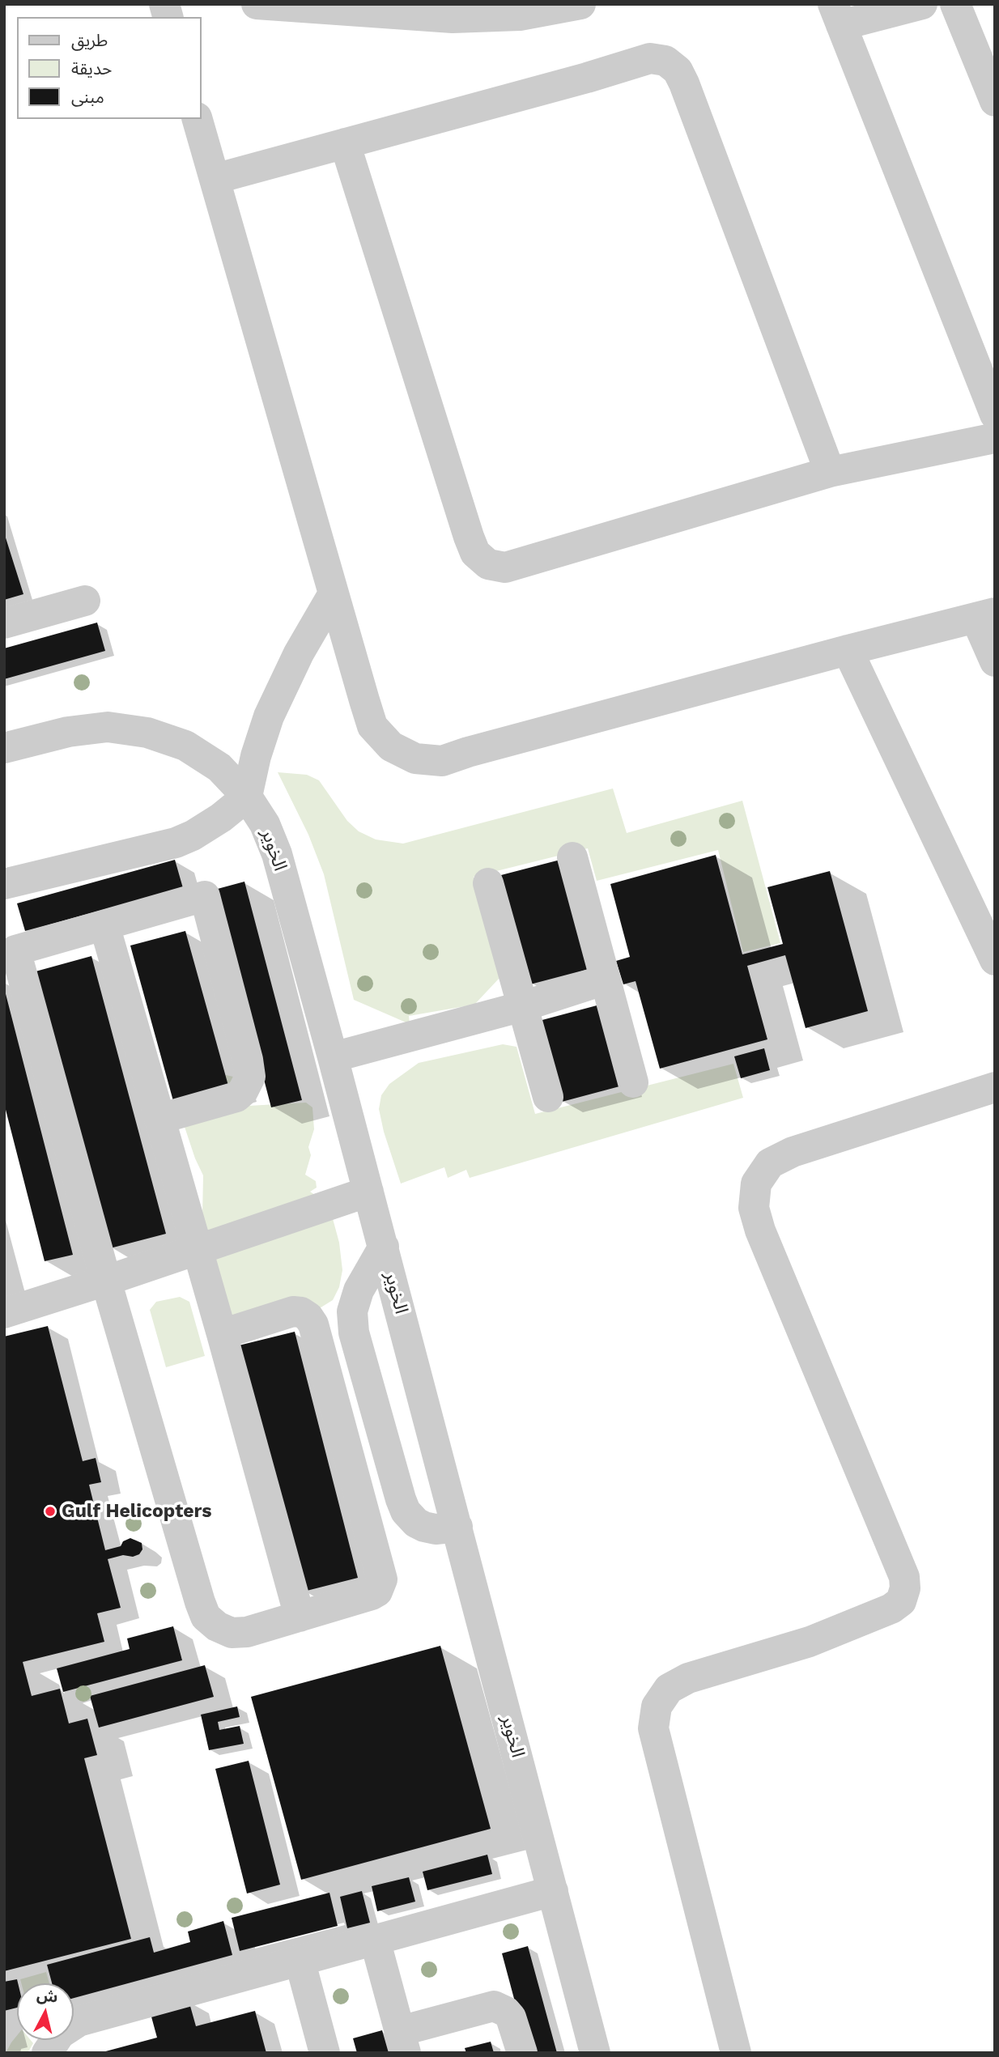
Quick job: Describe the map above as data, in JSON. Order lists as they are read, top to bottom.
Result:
{
  "streets": {
    "street": ["الخوير"]
  },
  "places": ["Gulf Helicopters"],
  "legend": ["طريق", "حديقة", "مبنى"],
  "north": "top"
}
